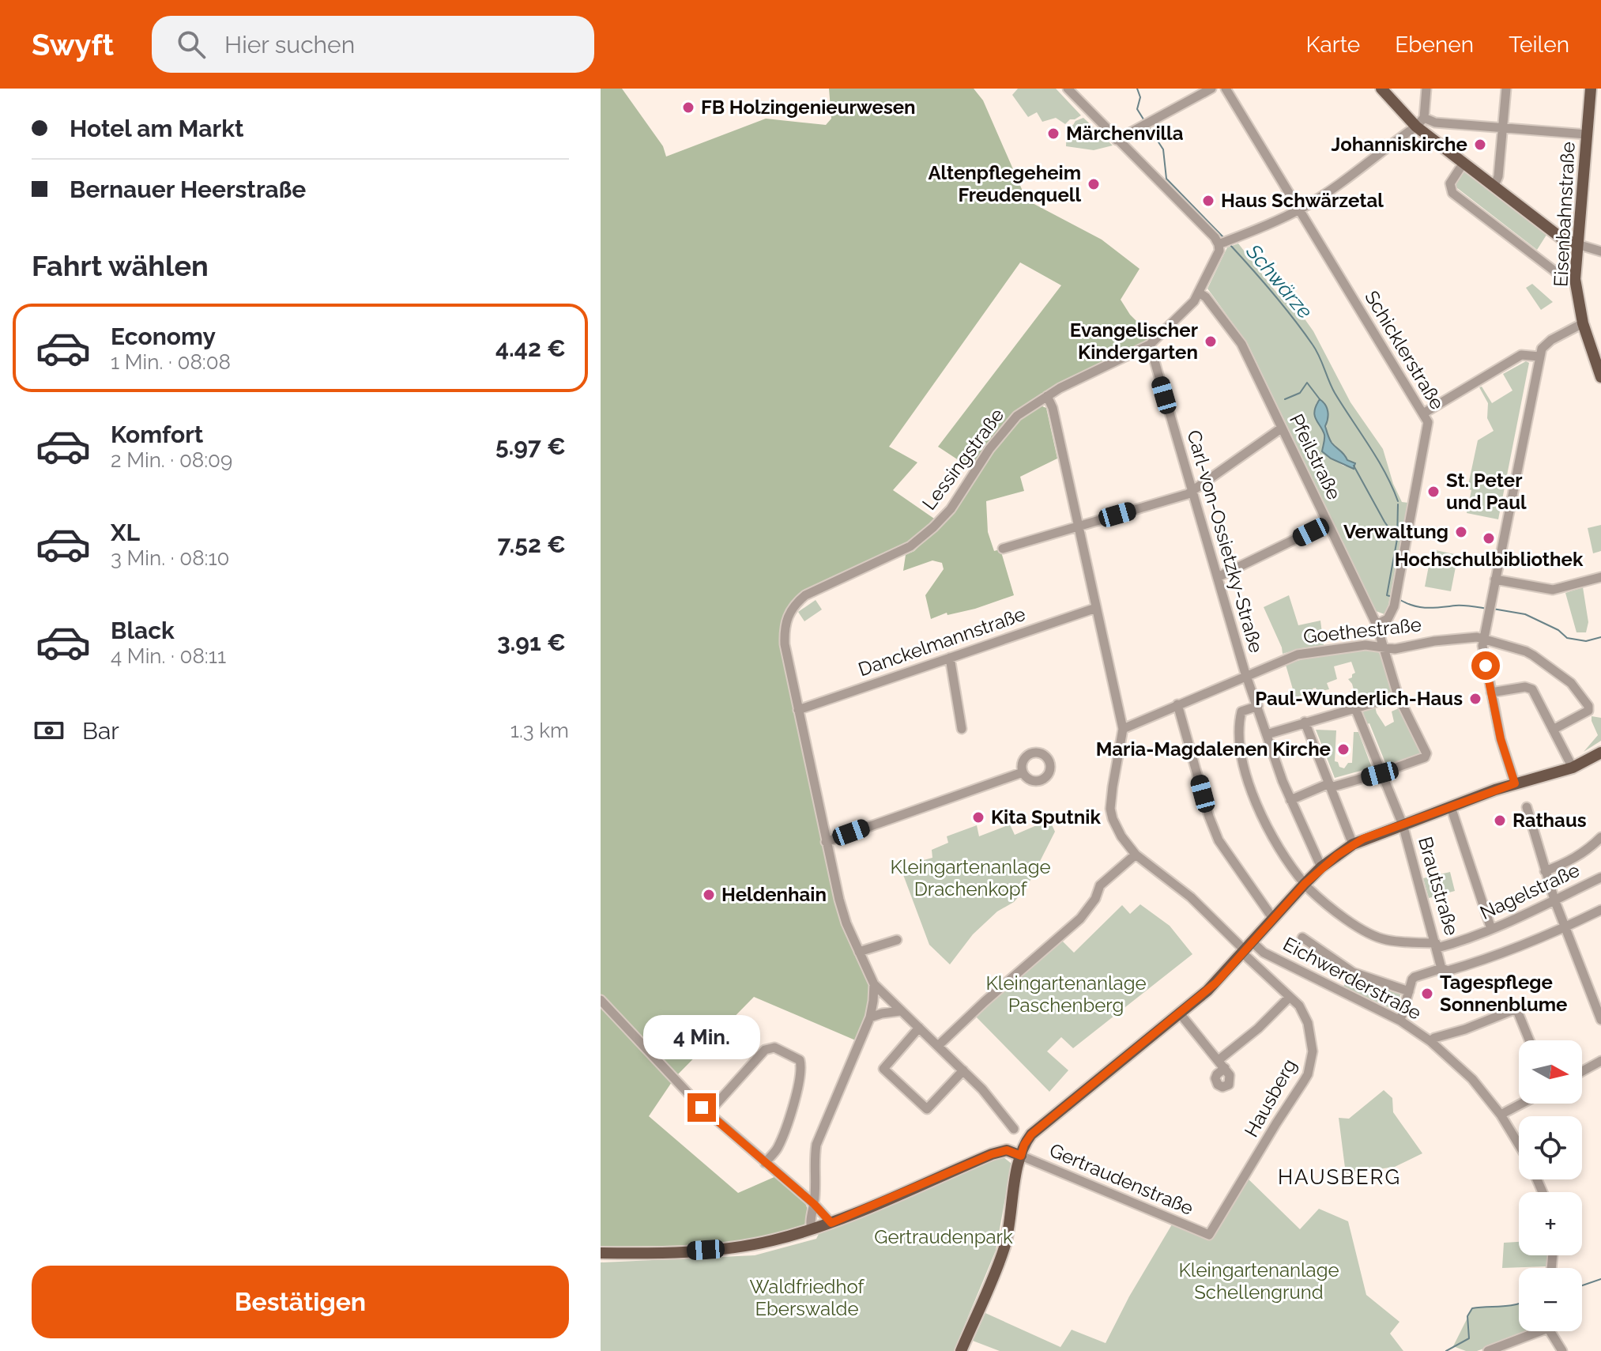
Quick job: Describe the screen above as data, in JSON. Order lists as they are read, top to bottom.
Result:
{
  "streets": {
    "main road": ["Eisenbahnstraße"],
    "street": [
      "Schicklerstraße",
      "Pfeilstraße",
      "Lessingstraße",
      "Carl-von-Ossietzky-Straße",
      "Goethestraße",
      "Danckelmannstraße",
      "Brautstraße",
      "Nagelstraße",
      "Eichwerderstraße",
      "Hausberg",
      "Gertraudenstraße"
    ]
  },
  "crossings": [
    ["Schicklerstraße", "Pfeilstraße"],
    ["Pfeilstraße", "Lessingstraße"],
    ["Pfeilstraße", "Goethestraße"],
    ["Pfeilstraße", "Brautstraße"],
    ["Lessingstraße", "Carl-von-Ossietzky-Straße"],
    ["Lessingstraße", "Danckelmannstraße"],
    ["Carl-von-Ossietzky-Straße", "Goethestraße"],
    ["Carl-von-Ossietzky-Straße", "Nagelstraße"],
    ["Brautstraße", "Nagelstraße"],
    ["Eichwerderstraße", "Hausberg"],
    ["Hausberg", "Gertraudenstraße"]
  ],
  "districts": ["HAUSBERG"],
  "water": ["Schwärze"],
  "parks": [
    "Kleingartenanlage Drachenkopf",
    "Kleingartenanlage Paschenberg",
    "Gertraudenpark",
    "Kleingartenanlage Schellengrund",
    "Waldfriedhof Eberswalde"
  ],
  "places": [
    "FB Holzingenieurwesen",
    "Märchenvilla",
    "Johanniskirche",
    "Altenpflegeheim Freudenquell",
    "Haus Schwärzetal",
    "Evangelischer Kindergarten",
    "St. Peter und Paul",
    "Verwaltung",
    "Hochschulbibliothek",
    "Paul-Wunderlich-Haus",
    "Maria-Magdalenen Kirche",
    "Kita Sputnik",
    "Rathaus",
    "Heldenhain",
    "Tagespflege Sonnenblume"
  ],
  "north": "right",
  "page": {
    "header": "Swyft",
    "search": "Hier suchen",
    "nav": ["Karte", "Ebenen", "Teilen"],
    "banner": ["Hotel am Markt", "Bernauer Heerstraße"],
    "heading": "Fahrt wählen",
    "list": [
      {
        "name": "Economy",
        "note": "1 Min. · 08:08",
        "value": "4.42 €"
      },
      {
        "name": "Komfort",
        "note": "2 Min. · 08:09",
        "value": "5.97 €"
      },
      {
        "name": "XL",
        "note": "3 Min. · 08:10",
        "value": "7.52 €"
      },
      {
        "name": "Black",
        "note": "4 Min. · 08:11",
        "value": "3.91 €"
      }
    ],
    "pay": ["Bar", "1.3 km"],
    "bubble": "4 Min.",
    "map_buttons": ["+", "−"],
    "buttons": "Bestätigen"
  }
}
